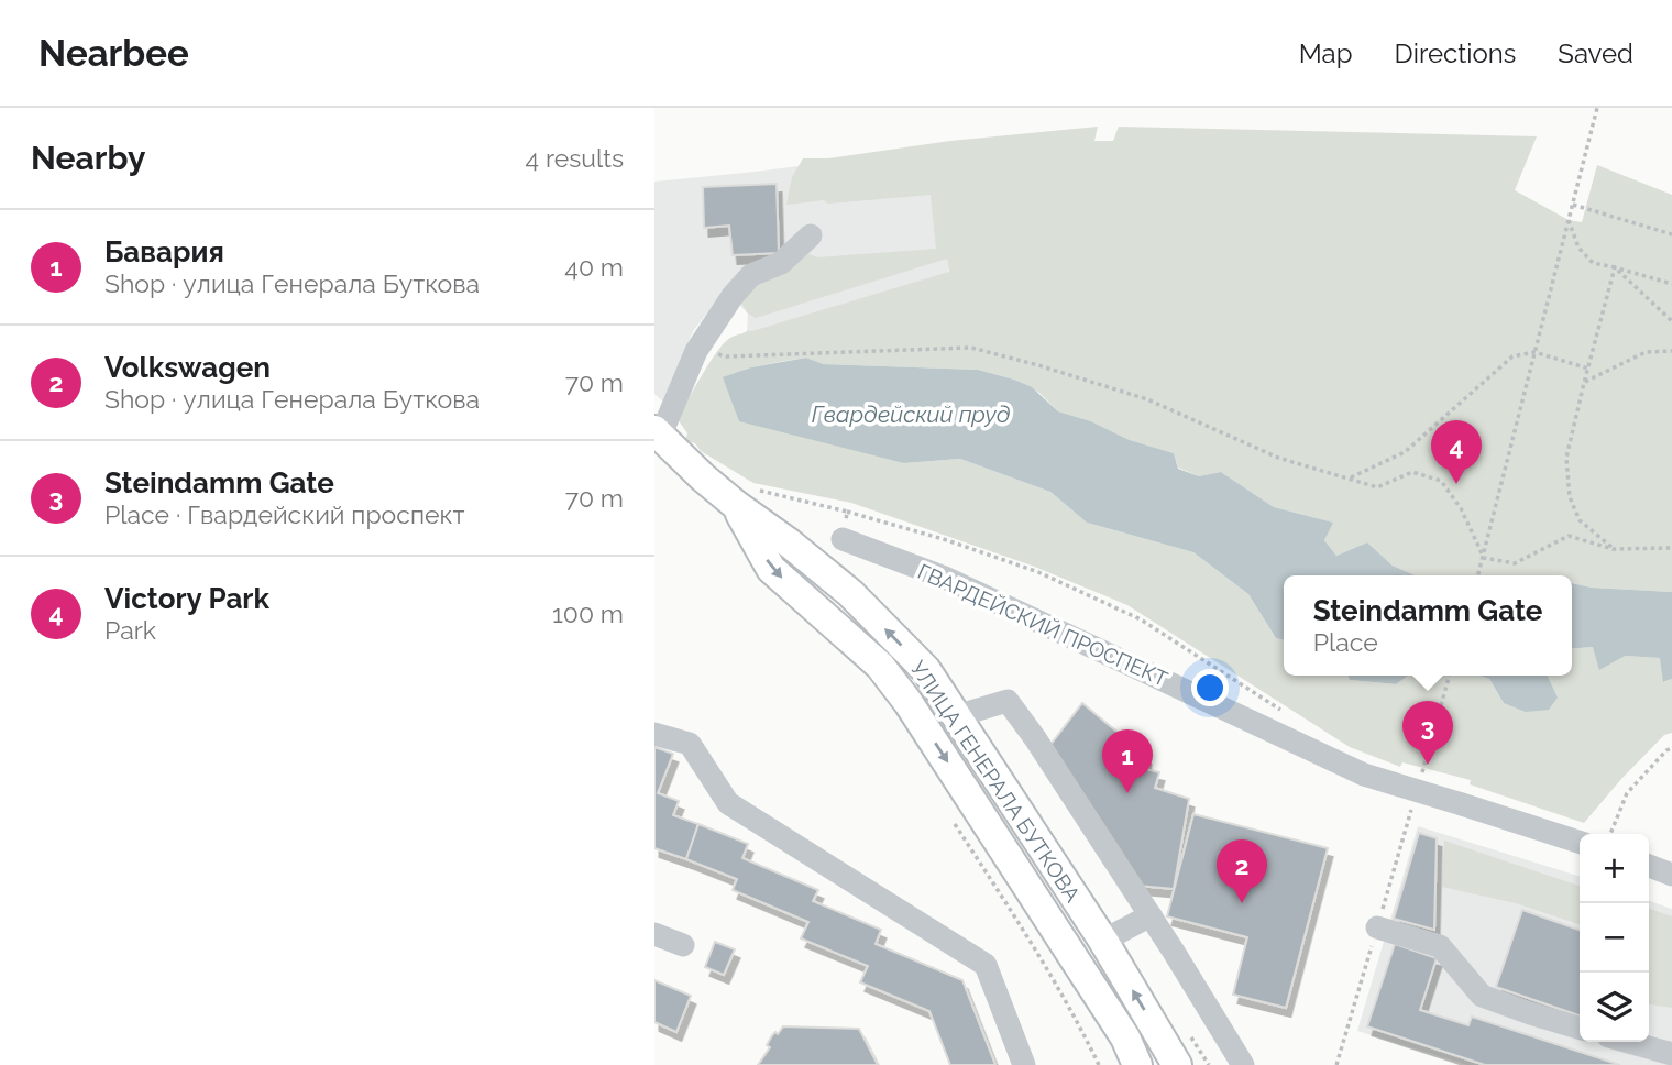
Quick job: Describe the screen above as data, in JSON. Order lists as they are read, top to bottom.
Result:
{
  "streets": {
    "main road": ["УЛИЦА ГЕНЕРАЛА БУТКОВА"],
    "street": ["ГВАРДЕЙСКИЙ ПРОСПЕКТ"]
  },
  "water": ["Гвардейский пруд"],
  "page": {
    "header": "Nearbee",
    "nav": ["Map", "Directions", "Saved"],
    "heading": ["Nearby", "4 results"],
    "list": [
      {
        "mark": "1",
        "name": "Бавария",
        "note": "Shop · улица Генерала Буткова",
        "value": "40 m"
      },
      {
        "mark": "2",
        "name": "Volkswagen",
        "note": "Shop · улица Генерала Буткова",
        "value": "70 m"
      },
      {
        "mark": "3",
        "name": "Steindamm Gate",
        "note": "Place · Гвардейский проспект",
        "value": "70 m"
      },
      {
        "mark": "4",
        "name": "Victory Park",
        "note": "Park",
        "value": "100 m"
      }
    ],
    "pins": [
      "4",
      "3",
      "1",
      "2"
    ],
    "popup": ["Steindamm Gate", "Place"],
    "map_buttons": ["+", "−"]
  }
}
